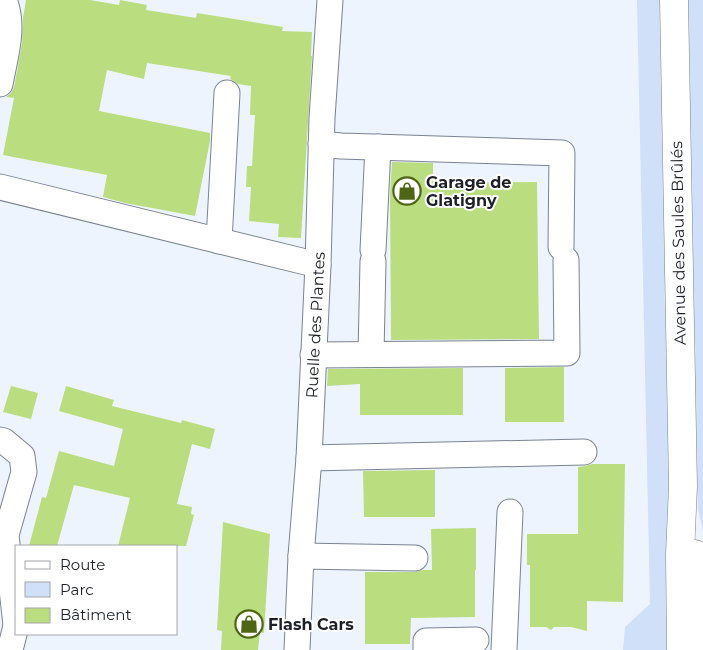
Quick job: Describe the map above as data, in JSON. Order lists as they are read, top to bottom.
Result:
{
  "streets": {
    "main road": ["Avenue des Saules Brûlés"],
    "street": ["Ruelle des Plantes"]
  },
  "places": {
    "shop": ["Garage de Glatigny", "Flash Cars"]
  },
  "legend": ["Route", "Parc", "Bâtiment"]
}
